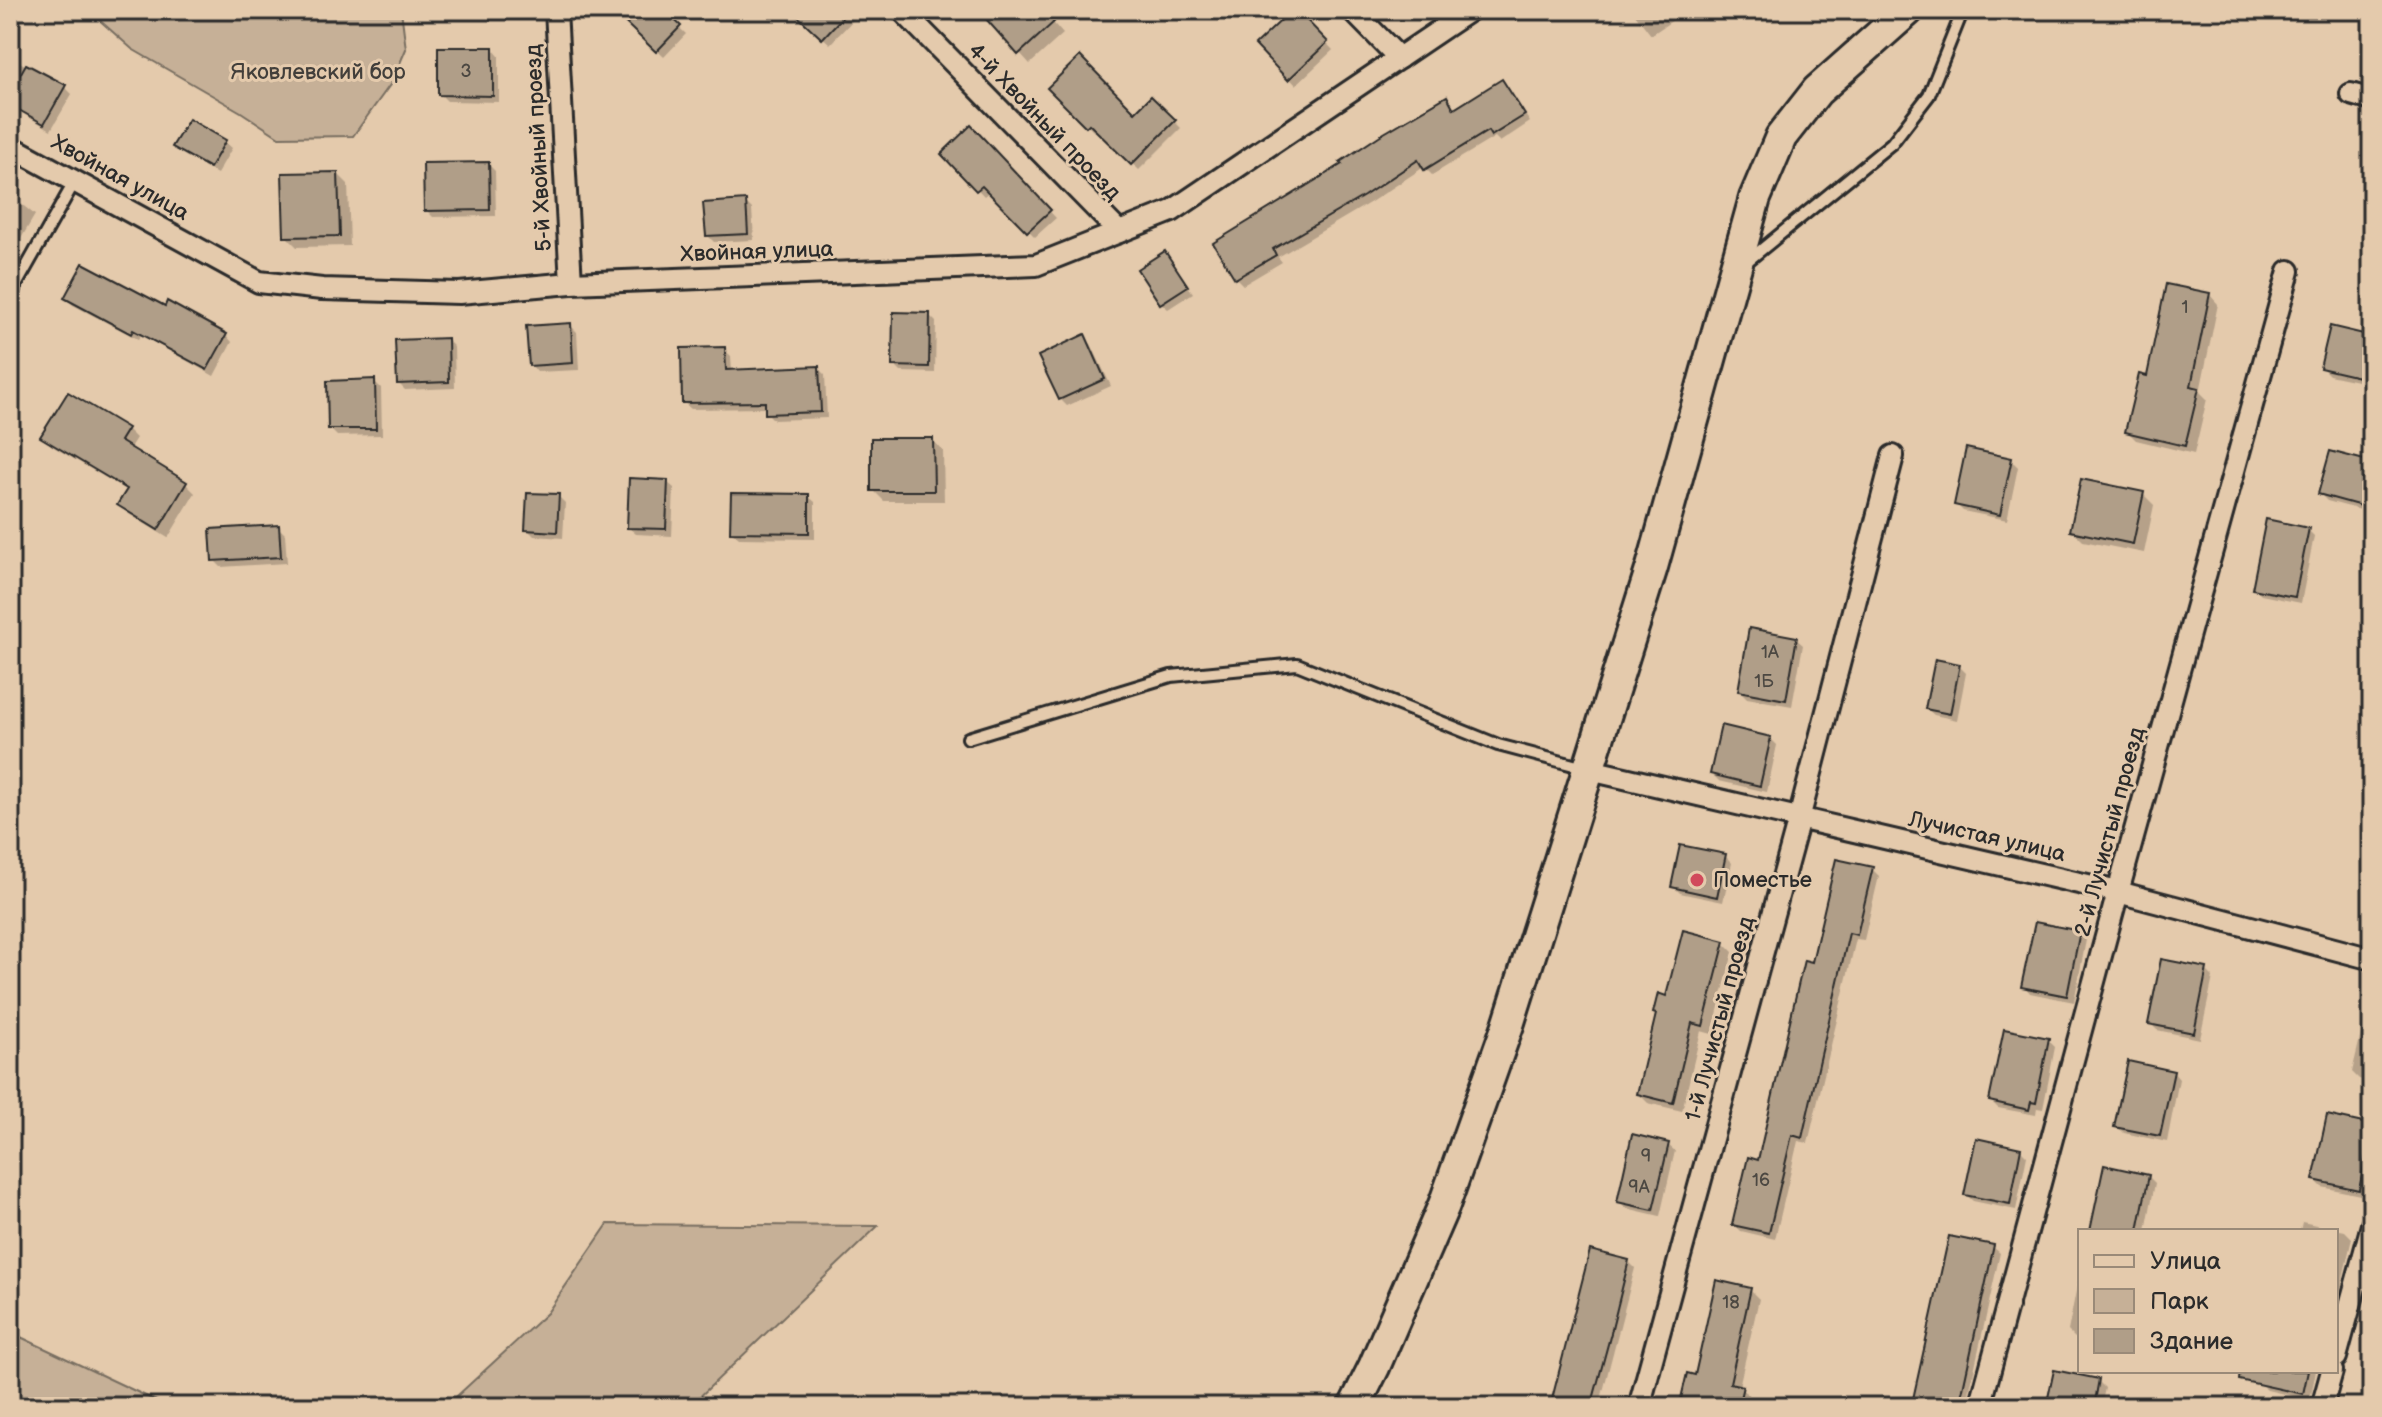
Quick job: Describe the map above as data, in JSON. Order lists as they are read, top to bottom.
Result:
{
  "streets": {
    "street": [
      "4-й Хвойный проезд",
      "5-й Хвойный проезд",
      "Хвойная улица",
      "2-й Лучистый проезд",
      "Лучистая улица",
      "1-й Лучистый проезд"
    ]
  },
  "crossings": [
    ["4-й Хвойный проезд", "Хвойная улица"],
    ["5-й Хвойный проезд", "Хвойная улица"],
    ["2-й Лучистый проезд", "Лучистая улица"],
    ["Лучистая улица", "1-й Лучистый проезд"]
  ],
  "parks": ["Яковлевский бор"],
  "places": ["Поместье"],
  "house_numbers": [
    "3",
    "1",
    "1А",
    "1Б",
    "9",
    "16",
    "9А",
    "18"
  ],
  "legend": ["Улица", "Парк", "Здание"]
}
